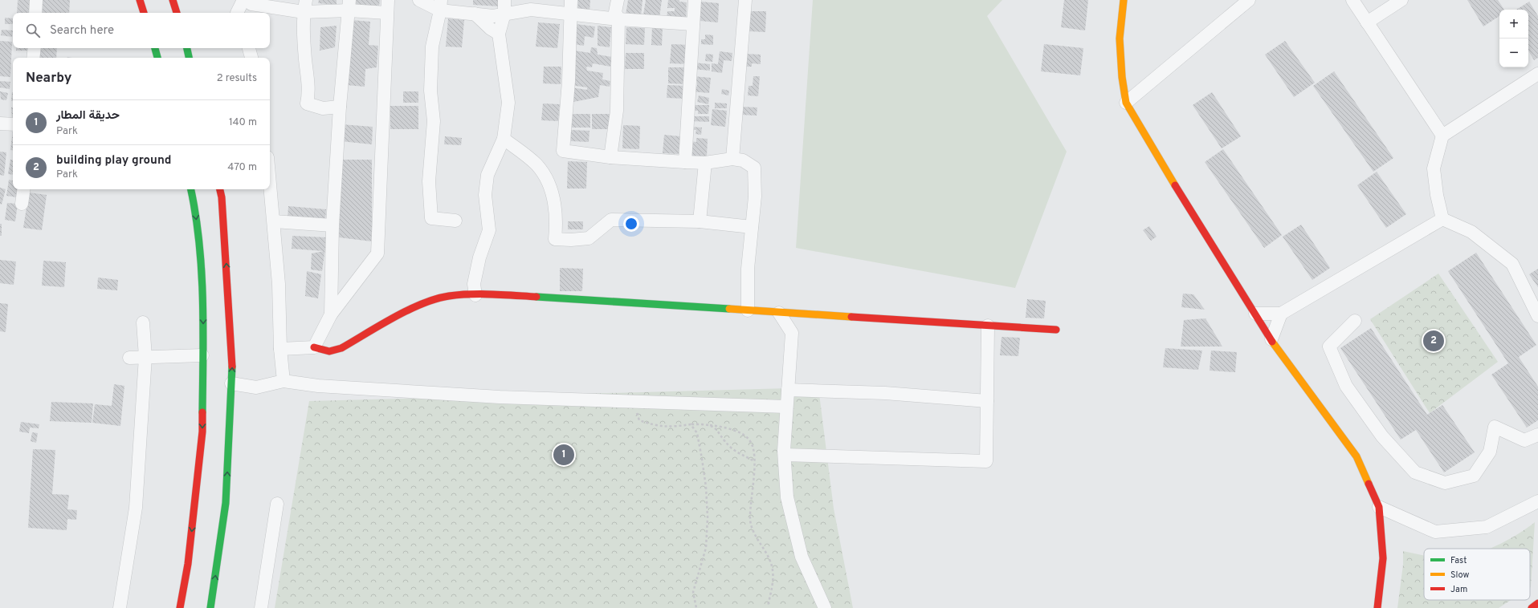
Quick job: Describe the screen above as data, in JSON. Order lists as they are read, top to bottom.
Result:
{
  "legend": ["Fast", "Slow", "Jam"],
  "page": {
    "map_buttons": ["+", "−"],
    "search": "Search here",
    "heading": ["Nearby", "2 results"],
    "list": [
      {
        "mark": "1",
        "name": "حديقة المطار",
        "note": "Park",
        "value": "140 m"
      },
      {
        "mark": "2",
        "name": "building play ground",
        "note": "Park",
        "value": "470 m"
      }
    ],
    "pins": ["2", "1"]
  }
}
